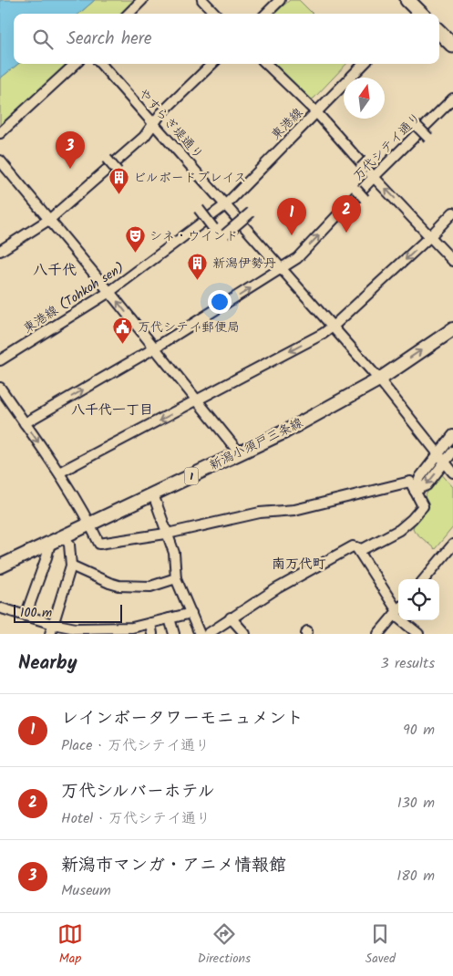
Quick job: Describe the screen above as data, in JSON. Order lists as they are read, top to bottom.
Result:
{
  "streets": {
    "main road": ["新潟小須戸三条線", "1"],
    "street": [
      "やすらぎ堤通り",
      "東港線",
      "万代シテイ通り",
      "東港線 (Tohkoh sen)"
    ]
  },
  "crossings": [
    ["やすらぎ堤通り", "東港線"],
    ["やすらぎ堤通り", "万代シテイ通り"],
    ["やすらぎ堤通り", "東港線 (Tohkoh sen)"],
    ["やすらぎ堤通り", "新潟小須戸三条線"],
    ["東港線", "東港線 (Tohkoh sen)"]
  ],
  "districts": ["八千代", "八千代一丁目", "南万代町"],
  "places": {
    "building": ["ビルボードプレイス", "新潟伊勢丹"],
    "theatre": ["シネ・ウインド"],
    "public building": ["万代シテイ郵便局"]
  },
  "scale_bar": "100 m",
  "north": "top",
  "page": {
    "search": "Search here",
    "pins": ["3", "2", "1"],
    "scale": "100 m",
    "heading": ["Nearby", "3 results"],
    "list": [
      {
        "mark": "1",
        "name": "レインボータワーモニュメント",
        "note": "Place · 万代シテイ通り",
        "value": "90 m"
      },
      {
        "mark": "2",
        "name": "万代シルバーホテル",
        "note": "Hotel · 万代シテイ通り",
        "value": "130 m"
      },
      {
        "mark": "3",
        "name": "新潟市マンガ・アニメ情報館",
        "note": "Museum",
        "value": "180 m"
      }
    ],
    "nav": ["Map", "Directions", "Saved"]
  }
}
